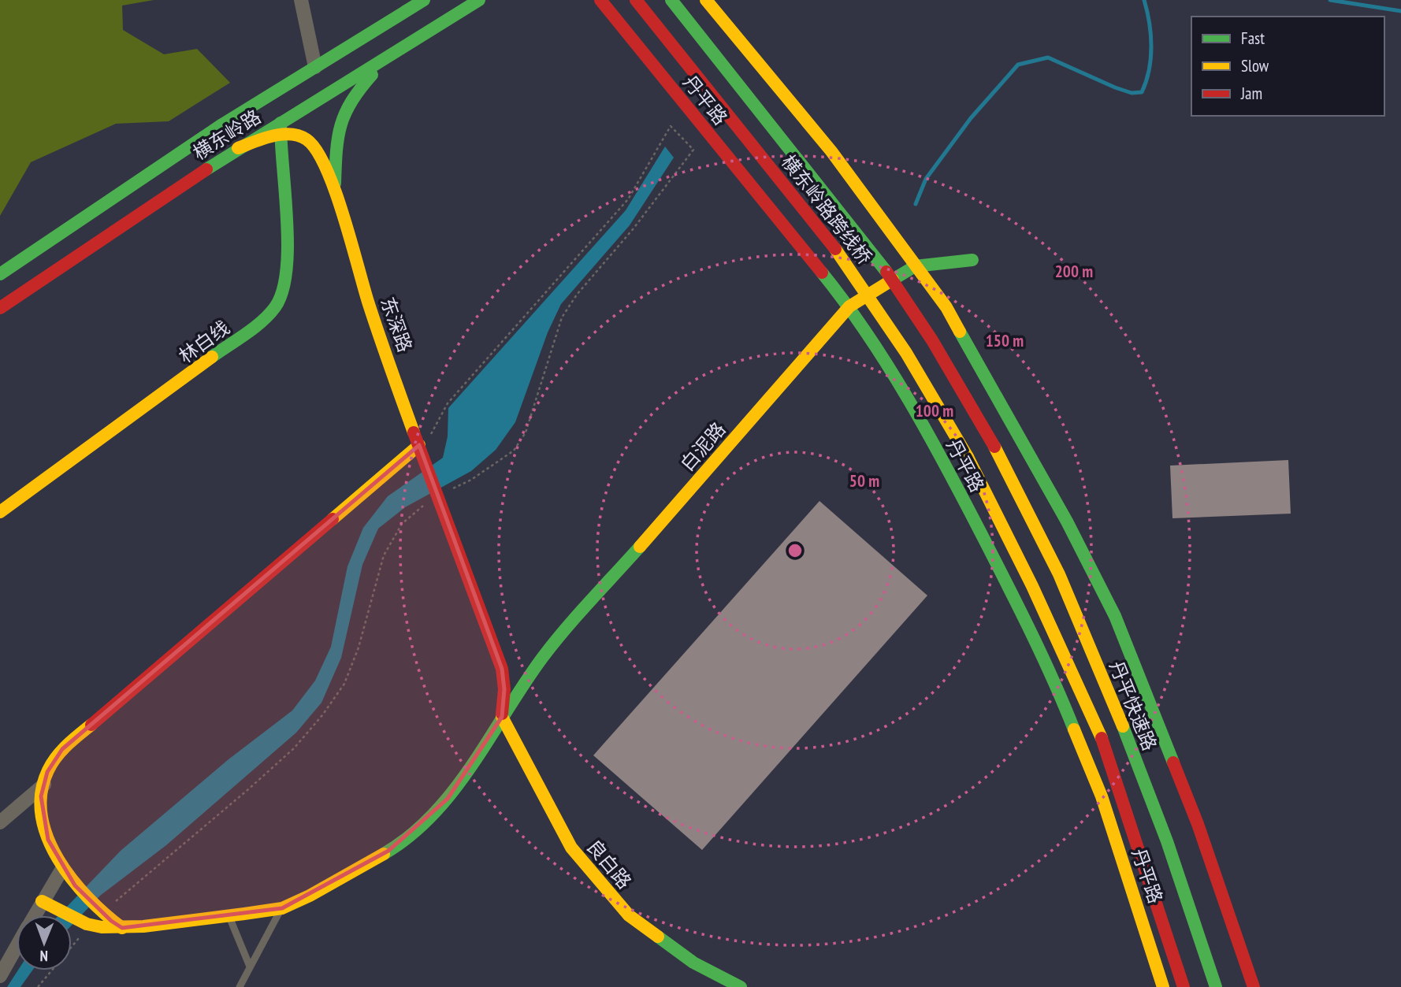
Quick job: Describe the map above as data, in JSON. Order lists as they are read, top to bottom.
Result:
{
  "streets": {
    "main road": [
      "丹平路",
      "横东岭路",
      "横东岭路跨线桥",
      "东深路",
      "林白线",
      "白泥路",
      "丹平快速路",
      "良白路"
    ]
  },
  "crossings": [
    ["丹平路", "白泥路"],
    ["横东岭路", "东深路"],
    ["横东岭路", "林白线"],
    ["横东岭路跨线桥", "丹平快速路"],
    ["东深路", "林白线"],
    ["白泥路", "良白路"]
  ],
  "legend": ["Fast", "Slow", "Jam"],
  "north": "bottom",
  "rings": [
    "200 m",
    "150 m",
    "100 m",
    "50 m"
  ]
}
